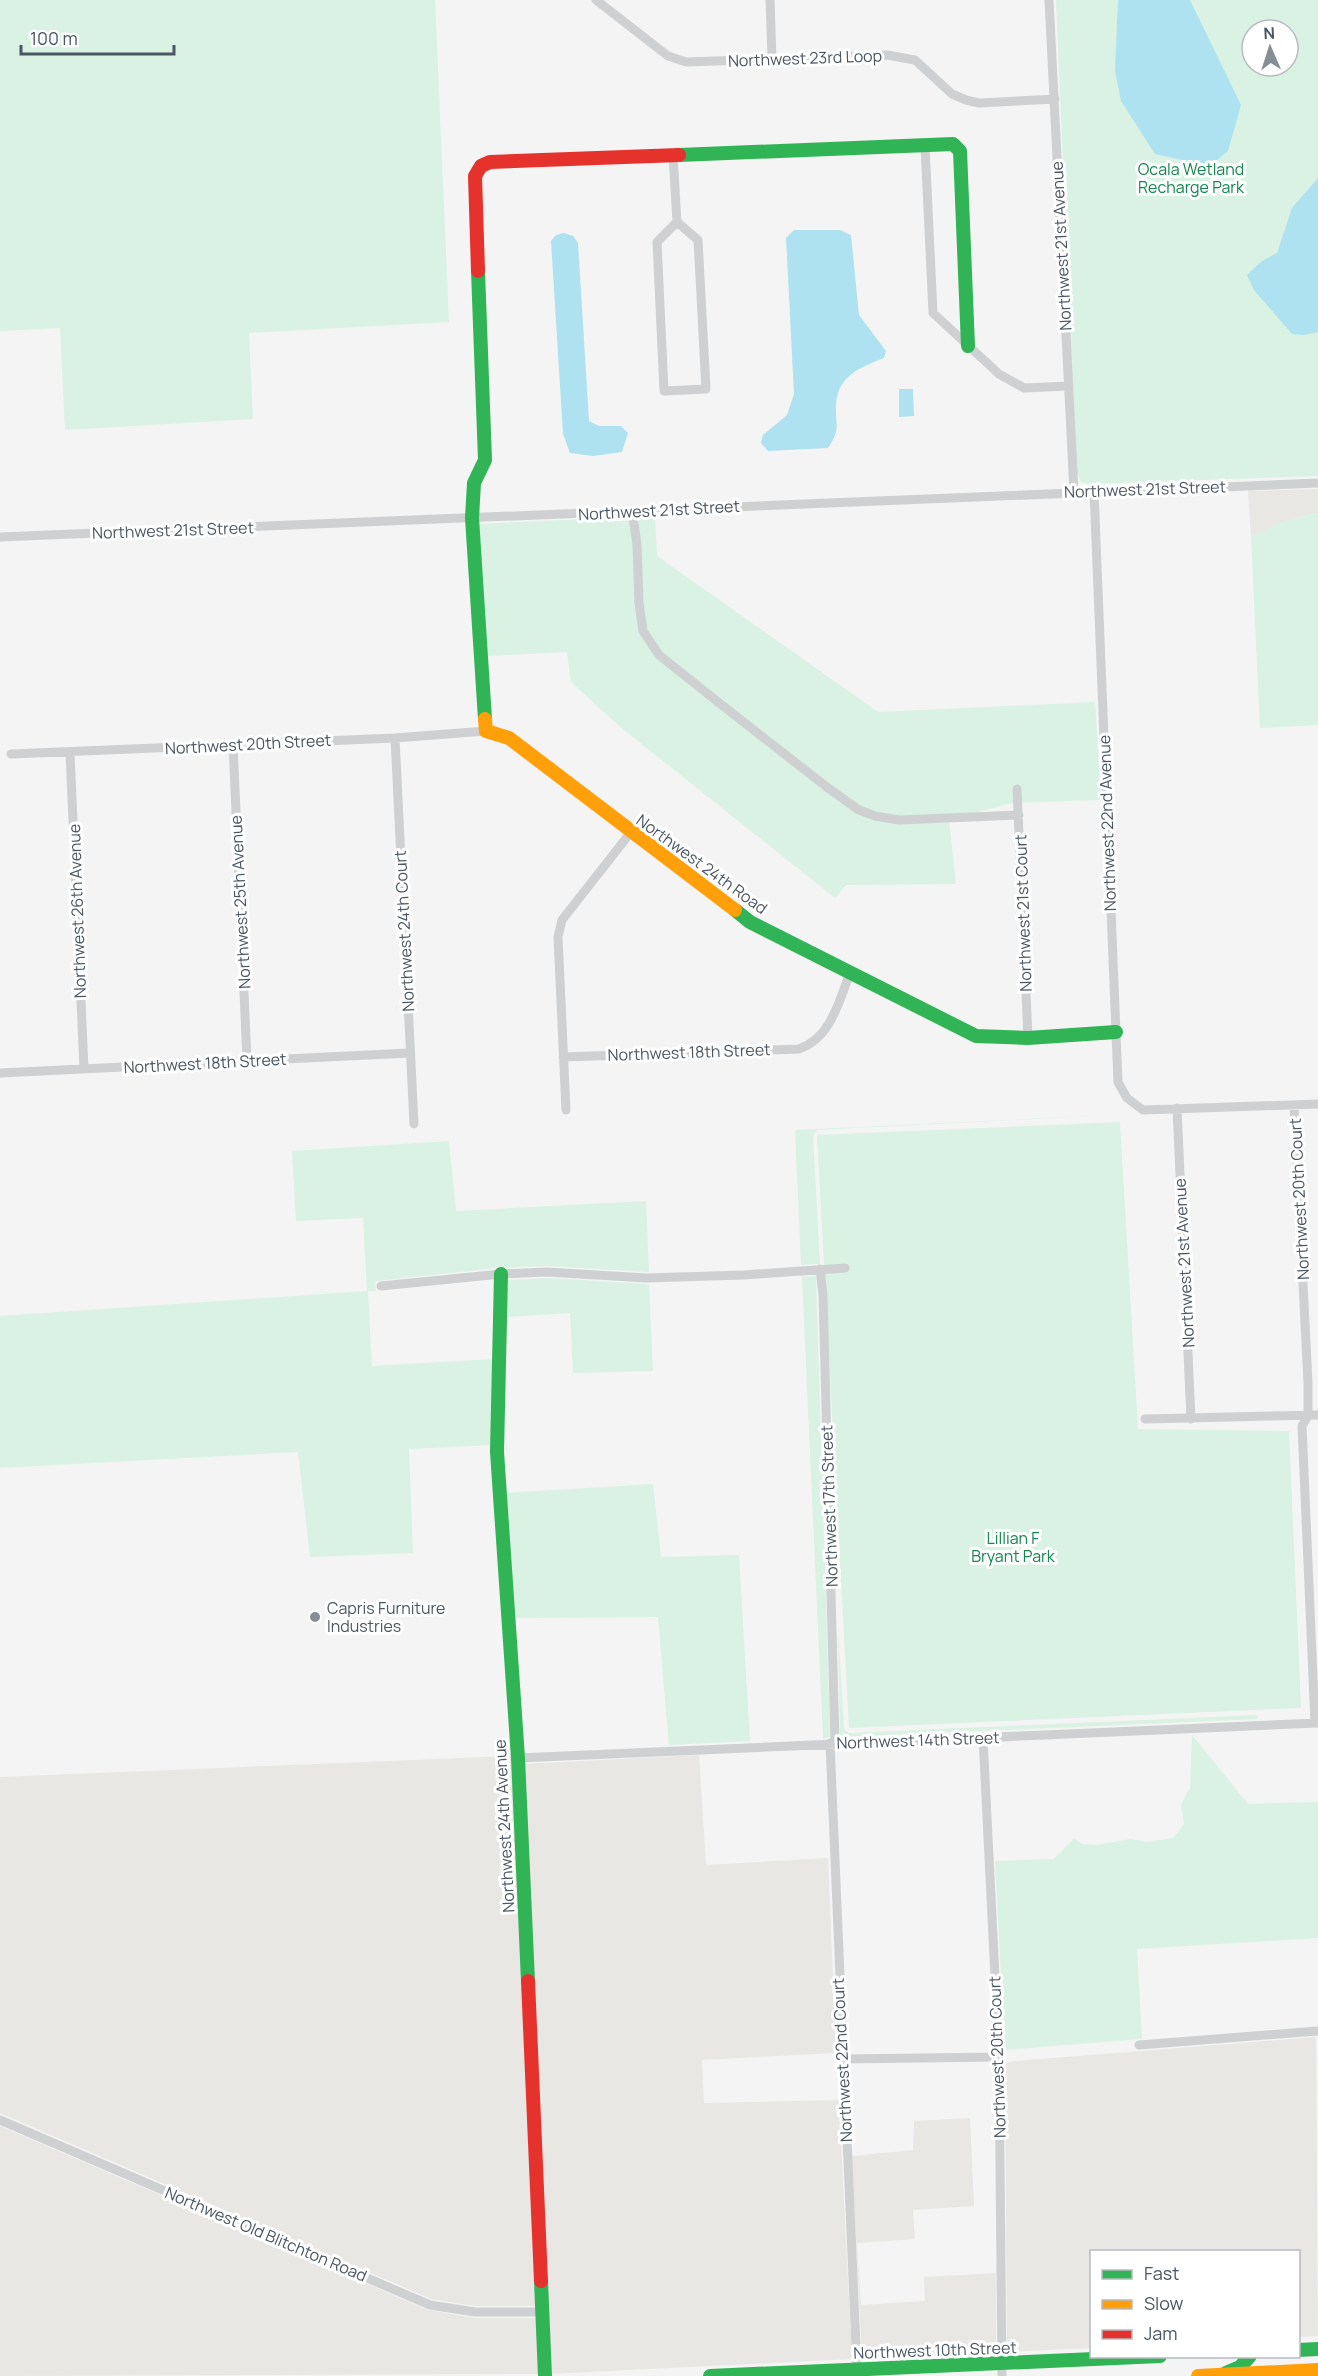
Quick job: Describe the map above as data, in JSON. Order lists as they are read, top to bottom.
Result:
{
  "streets": {
    "main road": ["Northwest 24th Road", "Northwest 24th Avenue", "Northwest 10th Street"],
    "street": [
      "Northwest 23rd Loop",
      "Northwest 21st Avenue",
      "Northwest 21st Street",
      "Northwest 20th Street",
      "Northwest 22nd Avenue",
      "Northwest 25th Avenue",
      "Northwest 26th Avenue",
      "Northwest 21st Court",
      "Northwest 24th Court",
      "Northwest 18th Street",
      "Northwest 20th Court",
      "Northwest 17th Street",
      "Northwest 14th Street",
      "Northwest 22nd Court",
      "Northwest Old Blitchton Road"
    ]
  },
  "crossings": [
    ["Northwest 23rd Loop", "Northwest 21st Avenue"],
    ["Northwest 21st Avenue", "Northwest 21st Street"],
    ["Northwest 21st Avenue", "Northwest 22nd Avenue"],
    ["Northwest 21st Street", "Northwest 22nd Avenue"],
    ["Northwest 20th Street", "Northwest 24th Road"],
    ["Northwest 20th Street", "Northwest 25th Avenue"],
    ["Northwest 20th Street", "Northwest 26th Avenue"],
    ["Northwest 20th Street", "Northwest 24th Court"],
    ["Northwest 22nd Avenue", "Northwest 24th Road"],
    ["Northwest 22nd Avenue", "Northwest 20th Court"],
    ["Northwest 24th Road", "Northwest 21st Court"],
    ["Northwest 24th Road", "Northwest 18th Street"],
    ["Northwest 25th Avenue", "Northwest 18th Street"],
    ["Northwest 26th Avenue", "Northwest 18th Street"],
    ["Northwest 24th Court", "Northwest 18th Street"],
    ["Northwest 20th Court", "Northwest 14th Street"],
    ["Northwest 20th Court", "Northwest 10th Street"],
    ["Northwest 17th Street", "Northwest 14th Street"],
    ["Northwest 17th Street", "Northwest 22nd Court"],
    ["Northwest 14th Street", "Northwest 24th Avenue"],
    ["Northwest 14th Street", "Northwest 22nd Court"],
    ["Northwest 24th Avenue", "Northwest Old Blitchton Road"],
    ["Northwest 22nd Court", "Northwest 10th Street"]
  ],
  "parks": ["Ocala Wetland Recharge Park", "Lillian F Bryant Park"],
  "places": ["Capris Furniture Industries"],
  "legend": ["Fast", "Slow", "Jam"],
  "scale_bar": "100 m",
  "north": "top"
}
